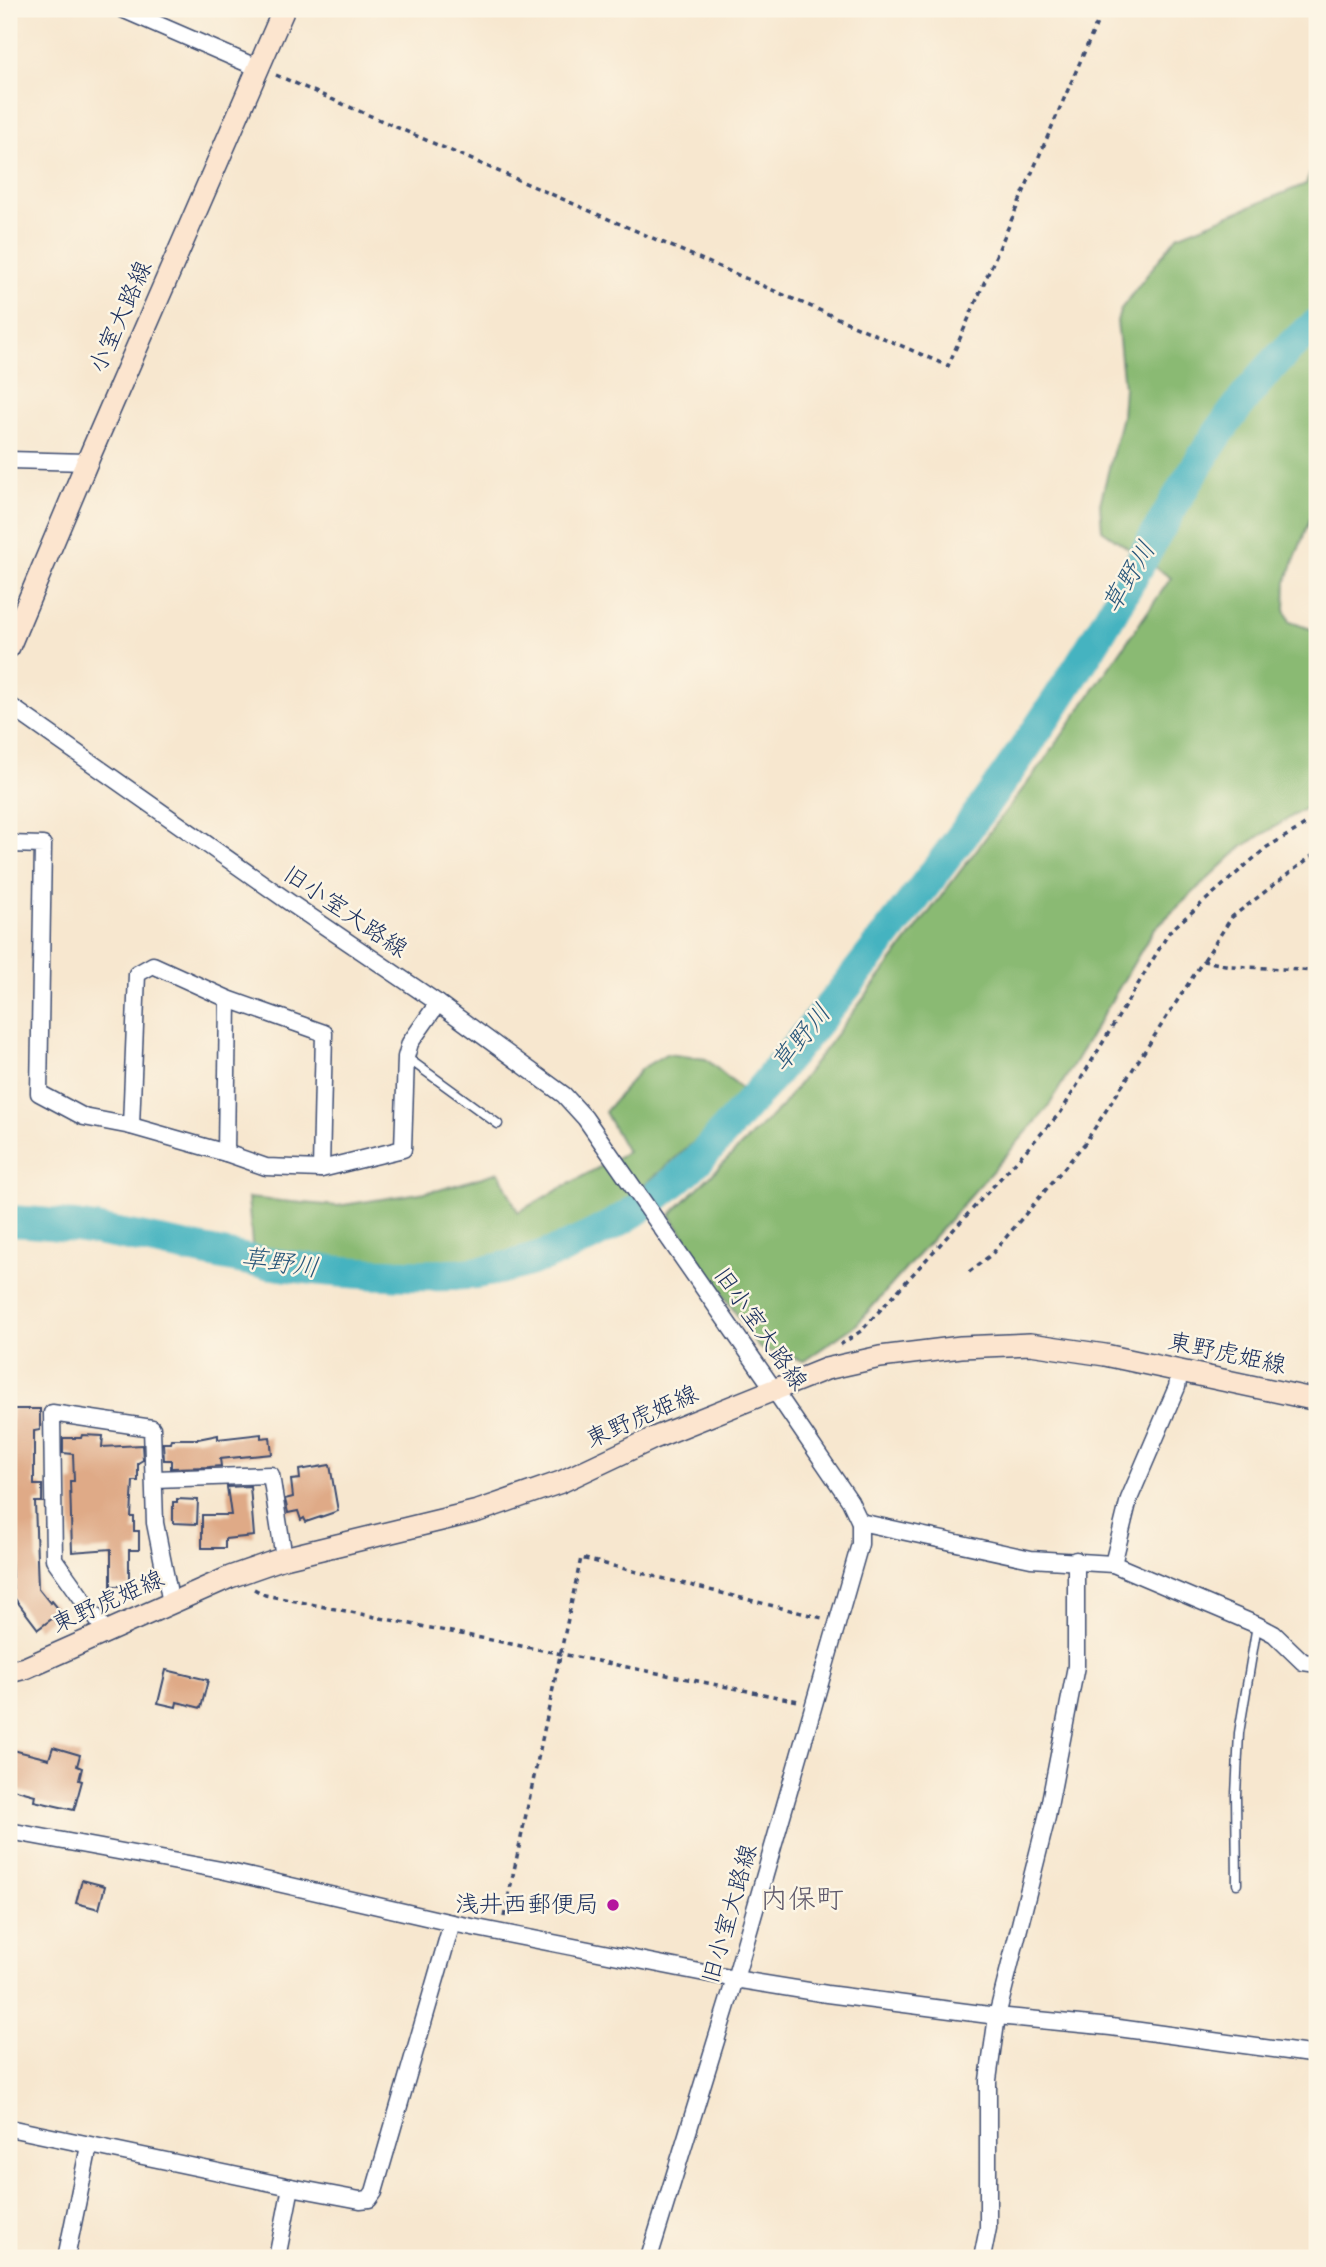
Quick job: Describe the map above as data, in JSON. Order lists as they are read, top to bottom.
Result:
{
  "streets": {
    "main road": ["小室大路線", "東野虎姫線"],
    "street": ["旧小室大路線"]
  },
  "crossings": [
    ["旧小室大路線", "東野虎姫線"]
  ],
  "districts": ["内保町"],
  "water": ["草野川"],
  "places": ["浅井西郵便局"]
}
